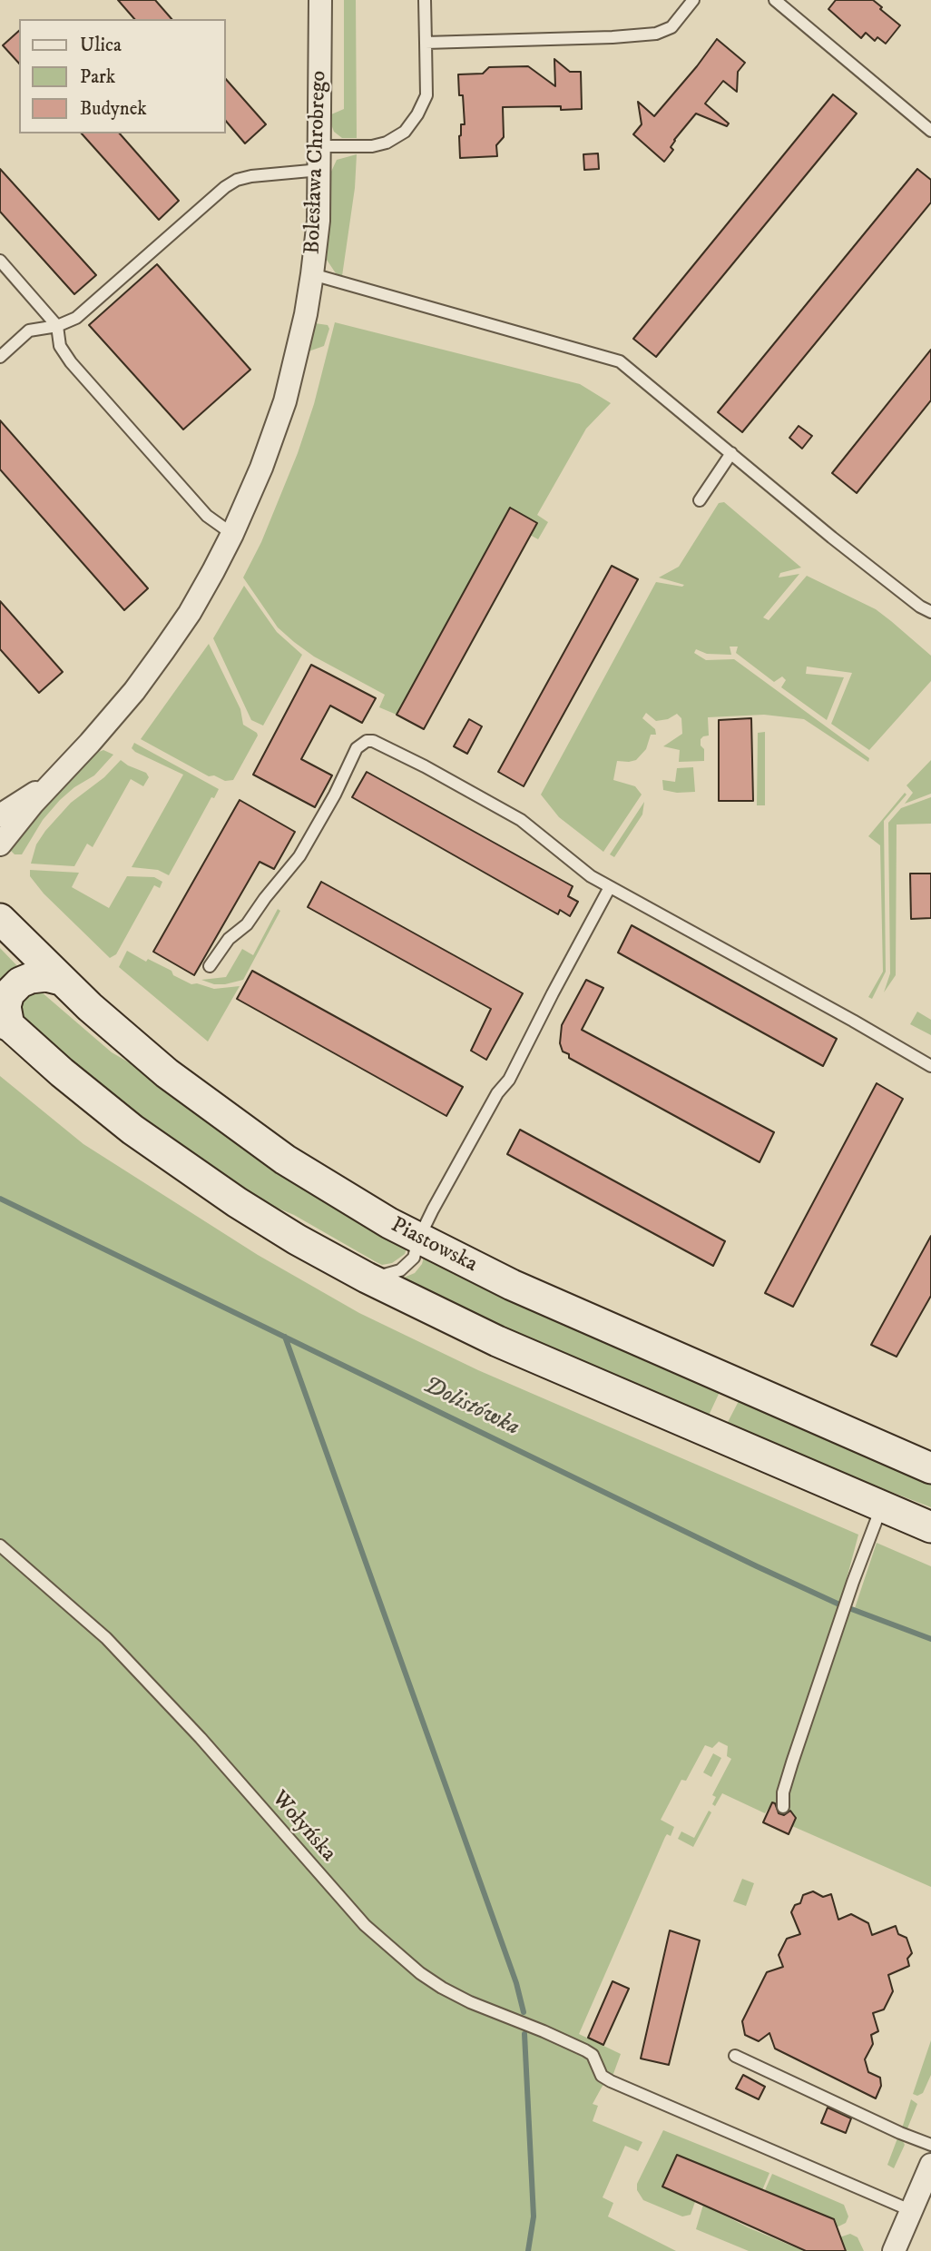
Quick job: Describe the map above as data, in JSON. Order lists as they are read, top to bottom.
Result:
{
  "streets": {
    "main road": ["Piastowska"],
    "street": ["Bolesława Chrobrego"],
    "lane": ["Wołyńska"]
  },
  "water": ["Dolistówka"],
  "legend": ["Ulica", "Park", "Budynek"]
}
